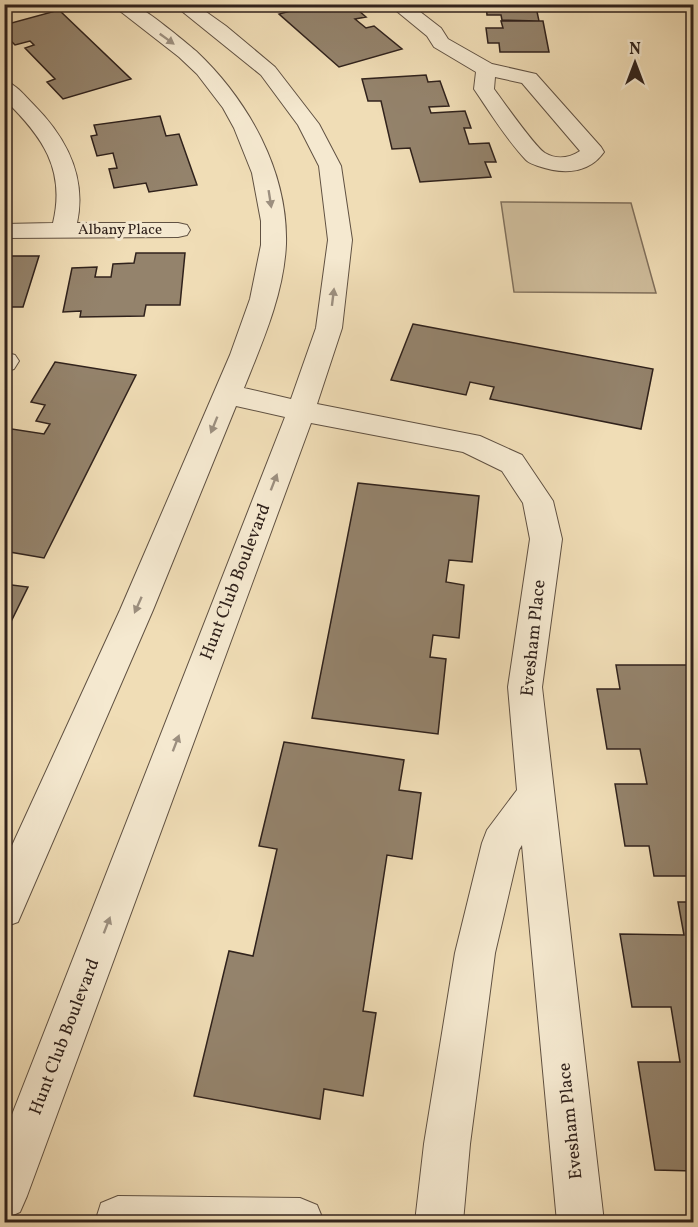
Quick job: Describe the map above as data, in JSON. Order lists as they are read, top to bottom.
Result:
{
  "streets": {
    "street": ["Albany Place", "Hunt Club Boulevard", "Evesham Place"]
  },
  "crossings": [
    ["Hunt Club Boulevard", "Evesham Place"]
  ],
  "north": "top"
}
